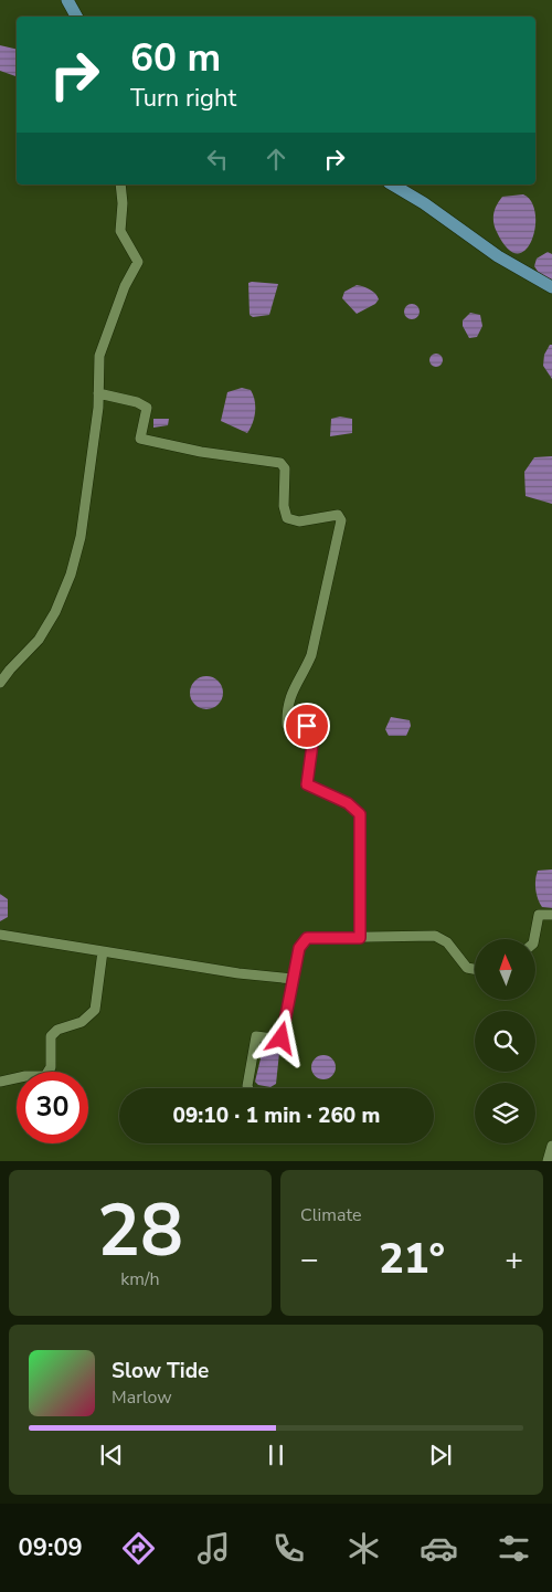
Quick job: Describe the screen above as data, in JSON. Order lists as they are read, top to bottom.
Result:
{
  "north": "top",
  "page": {
    "turn": ["60 m", "Turn right"],
    "limit": "30",
    "trip": "09:10 · 1 min · 260 m",
    "tile": [
      ["28", "km/h"],
      "Climate"
    ],
    "heat": ["−", "21°", "+"],
    "song": ["Slow Tide", "Marlow"],
    "tabs": "09:09"
  }
}
